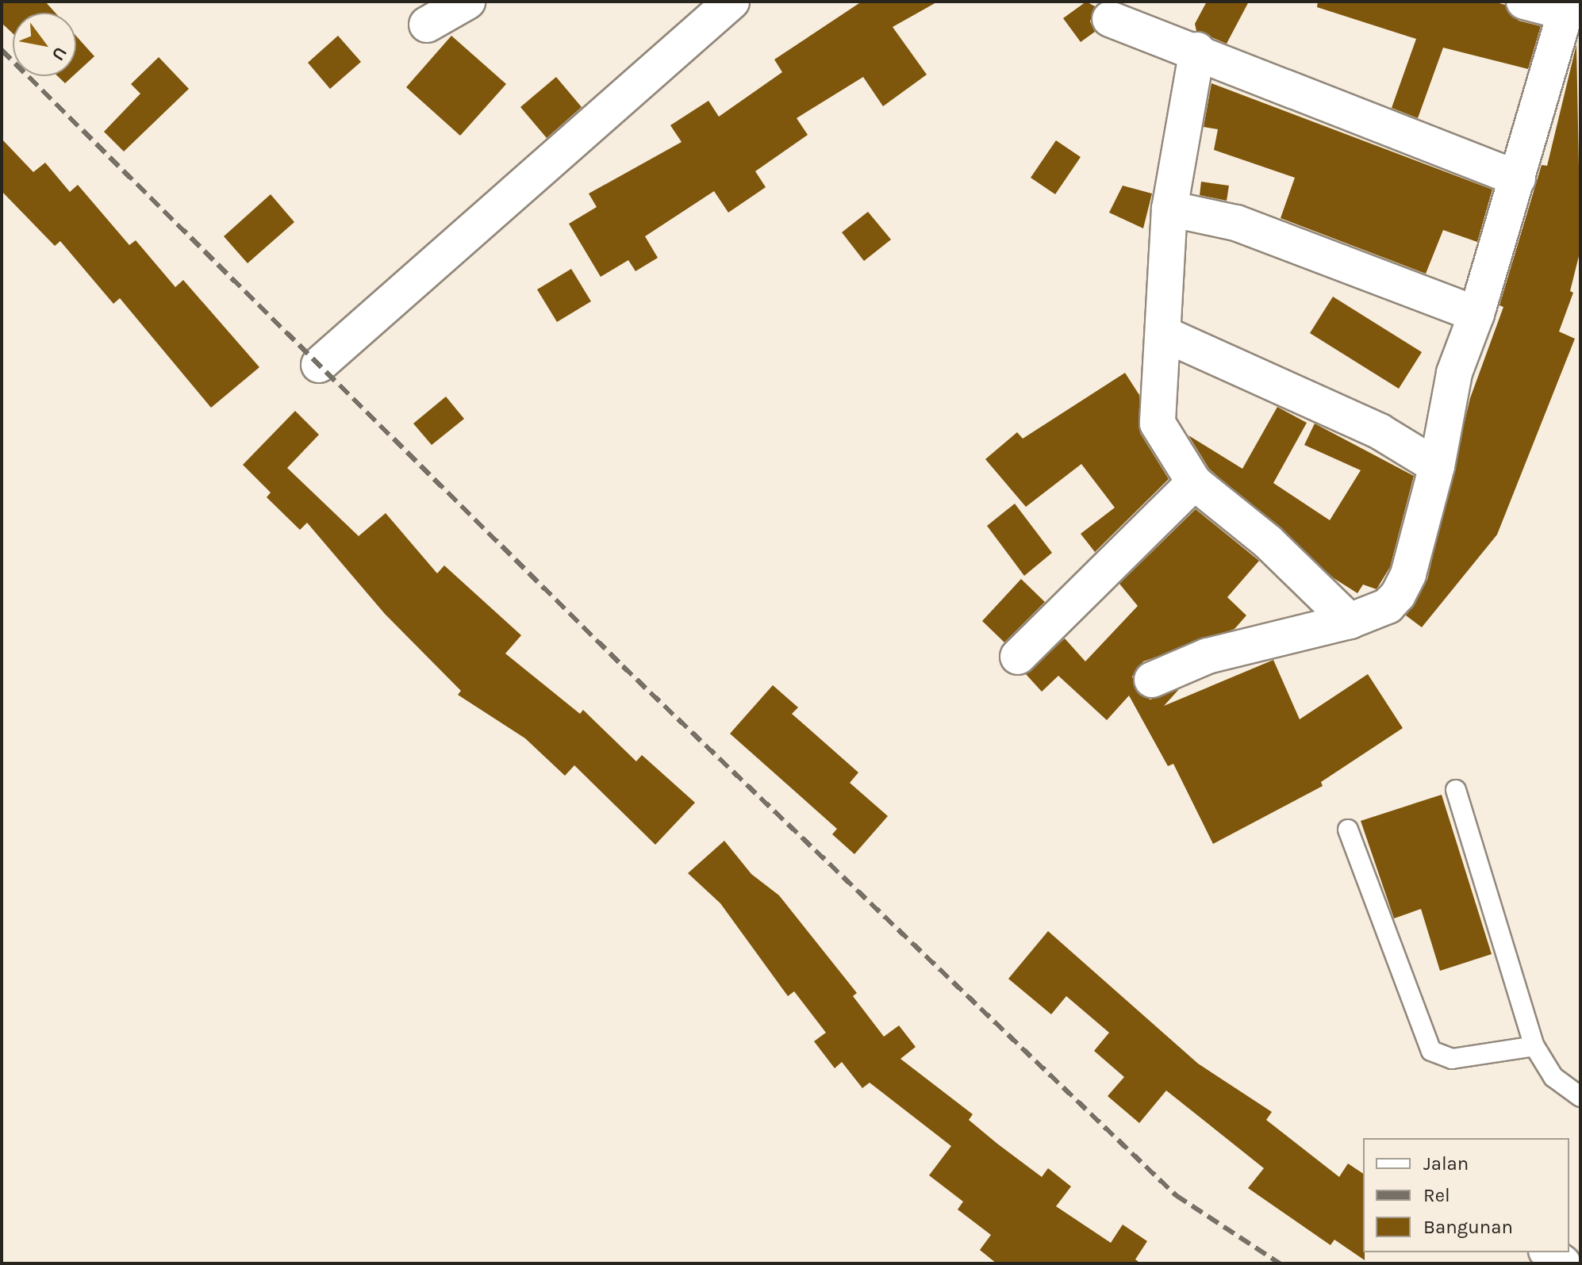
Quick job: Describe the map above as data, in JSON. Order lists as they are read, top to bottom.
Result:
{
  "legend": ["Jalan", "Rel", "Bangunan"],
  "north": "bottom right"
}
